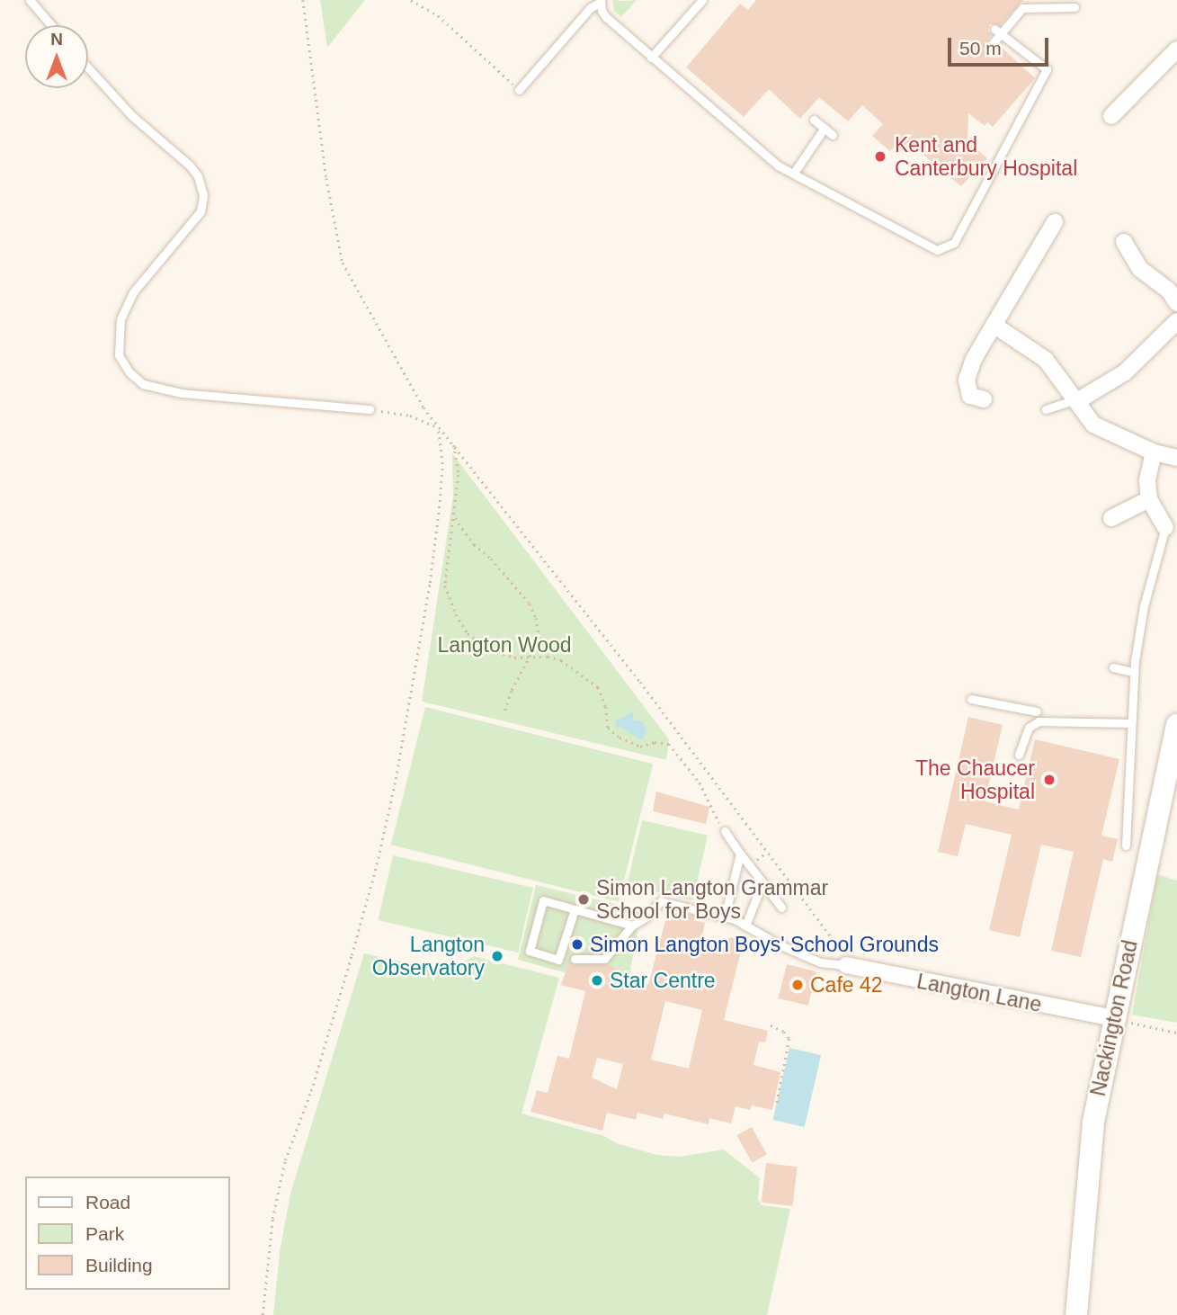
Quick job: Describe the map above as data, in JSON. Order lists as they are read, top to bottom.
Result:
{
  "streets": {
    "main road": ["Nackington Road"],
    "street": ["Langton Lane"]
  },
  "crossings": [
    ["Langton Lane", "Nackington Road"]
  ],
  "parks": ["Langton Wood"],
  "places": [
    "Kent and Canterbury Hospital",
    "The Chaucer Hospital",
    "Simon Langton Grammar School for Boys",
    "Simon Langton Boys' School Grounds",
    "Langton Observatory",
    "Star Centre",
    "Cafe 42"
  ],
  "legend": ["Road", "Park", "Building"],
  "scale_bar": "50 m",
  "north": "top"
}
